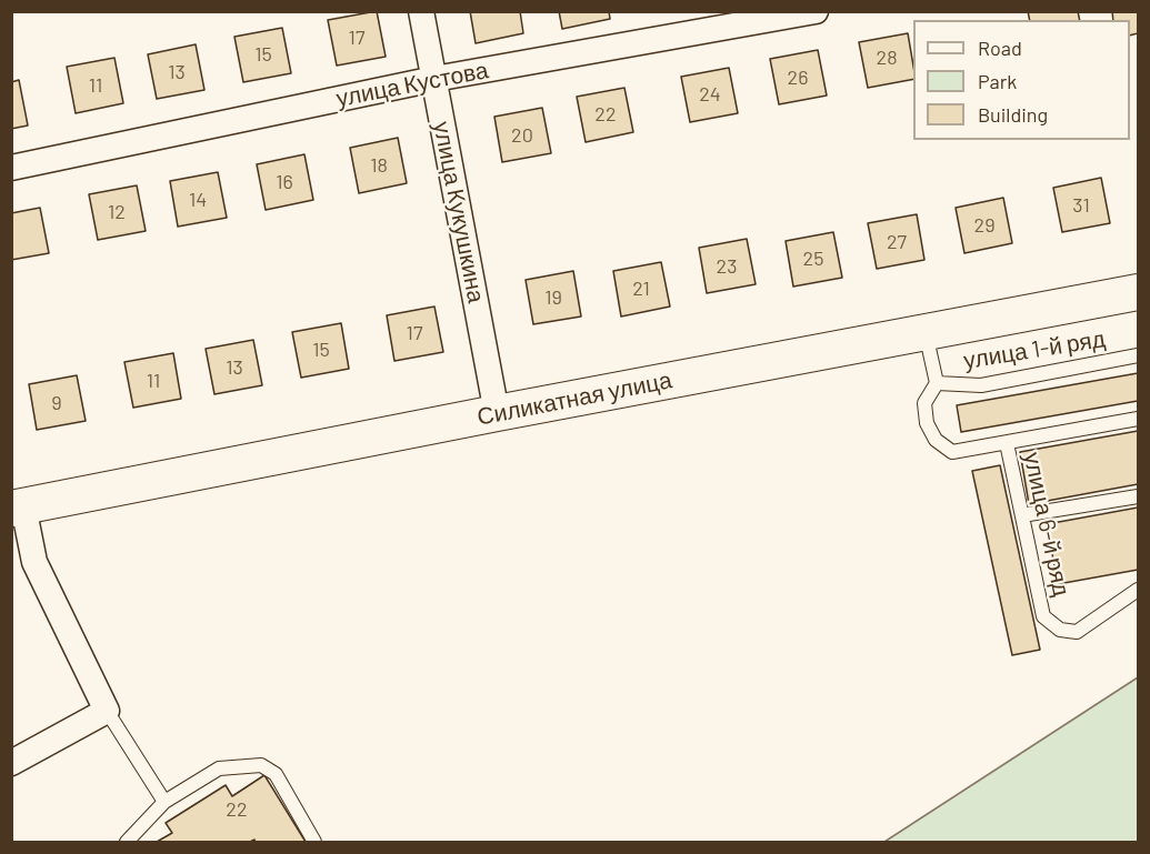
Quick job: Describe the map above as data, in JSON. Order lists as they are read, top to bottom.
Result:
{
  "streets": {
    "street": ["улица Кустова", "улица Кукушкина", "Силикатная улица"],
    "lane": ["улица 1-й ряд", "улица 6-й ряд"]
  },
  "crossings": [
    ["улица Кустова", "улица Кукушкина"],
    ["улица Кукушкина", "Силикатная улица"]
  ],
  "house_numbers": [
    "17",
    "15",
    "28",
    "13",
    "26",
    "11",
    "24",
    "22",
    "20",
    "18",
    "16",
    "14",
    "31",
    "12",
    "29",
    "27",
    "25",
    "23",
    "21",
    "19",
    "17",
    "15",
    "13",
    "11",
    "9",
    "22"
  ],
  "legend": ["Road", "Park", "Building"]
}
